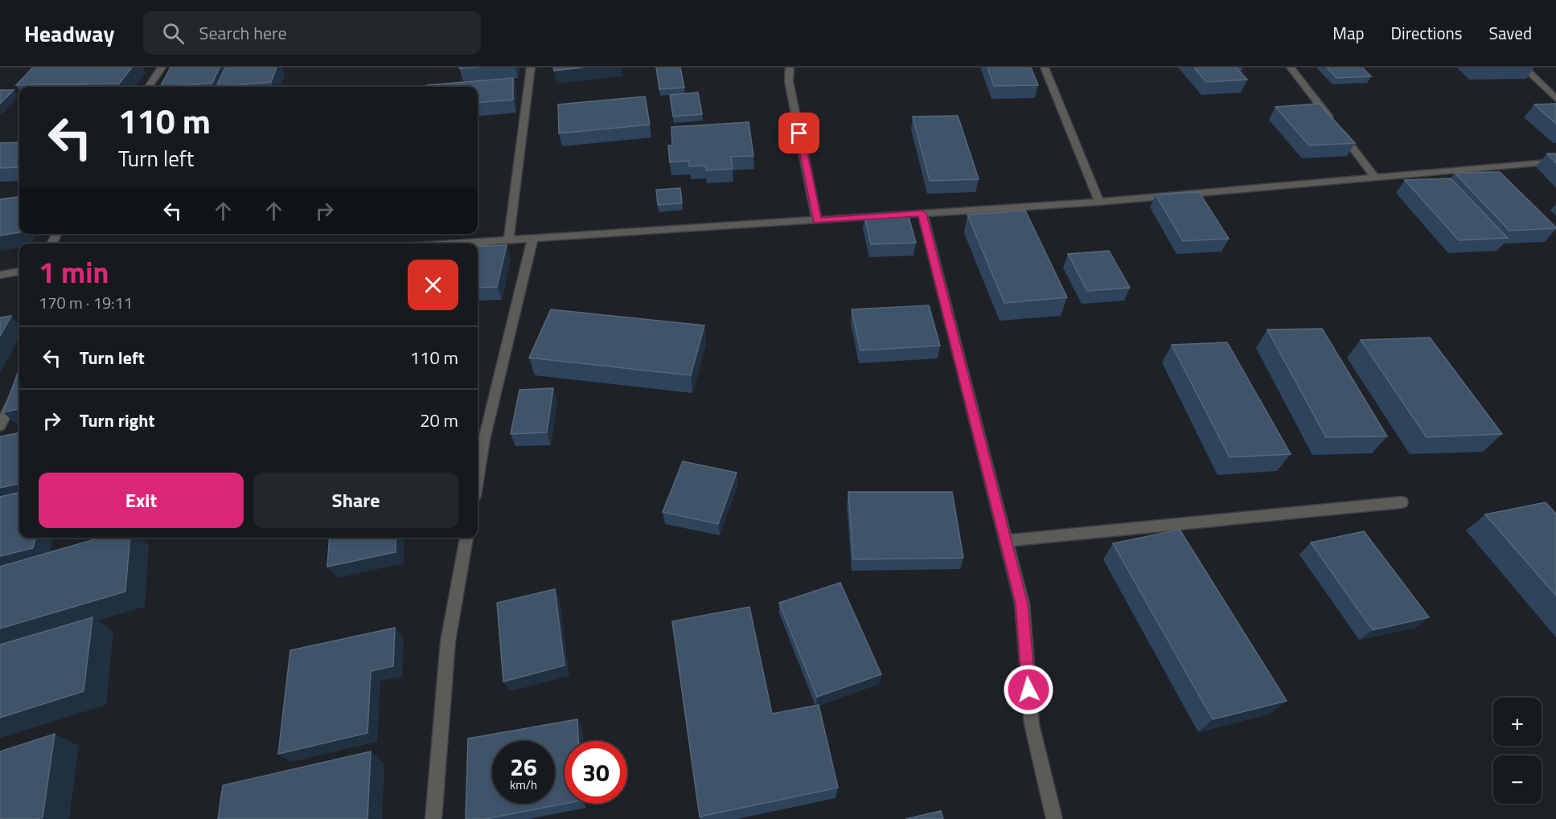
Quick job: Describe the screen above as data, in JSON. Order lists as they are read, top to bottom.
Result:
{
  "page": {
    "header": "Headway",
    "search": "Search here",
    "nav": ["Map", "Directions", "Saved"],
    "turn": ["110 m", "Turn left"],
    "heading": ["1 min", "170 m · 19:11"],
    "list": [
      {
        "name": "Turn left",
        "value": "110 m"
      },
      {
        "name": "Turn right",
        "value": "20 m"
      }
    ],
    "buttons": ["Exit", "Share"],
    "map_buttons": ["+", "−"],
    "speed": "26 km/h",
    "limit": "30"
  }
}
